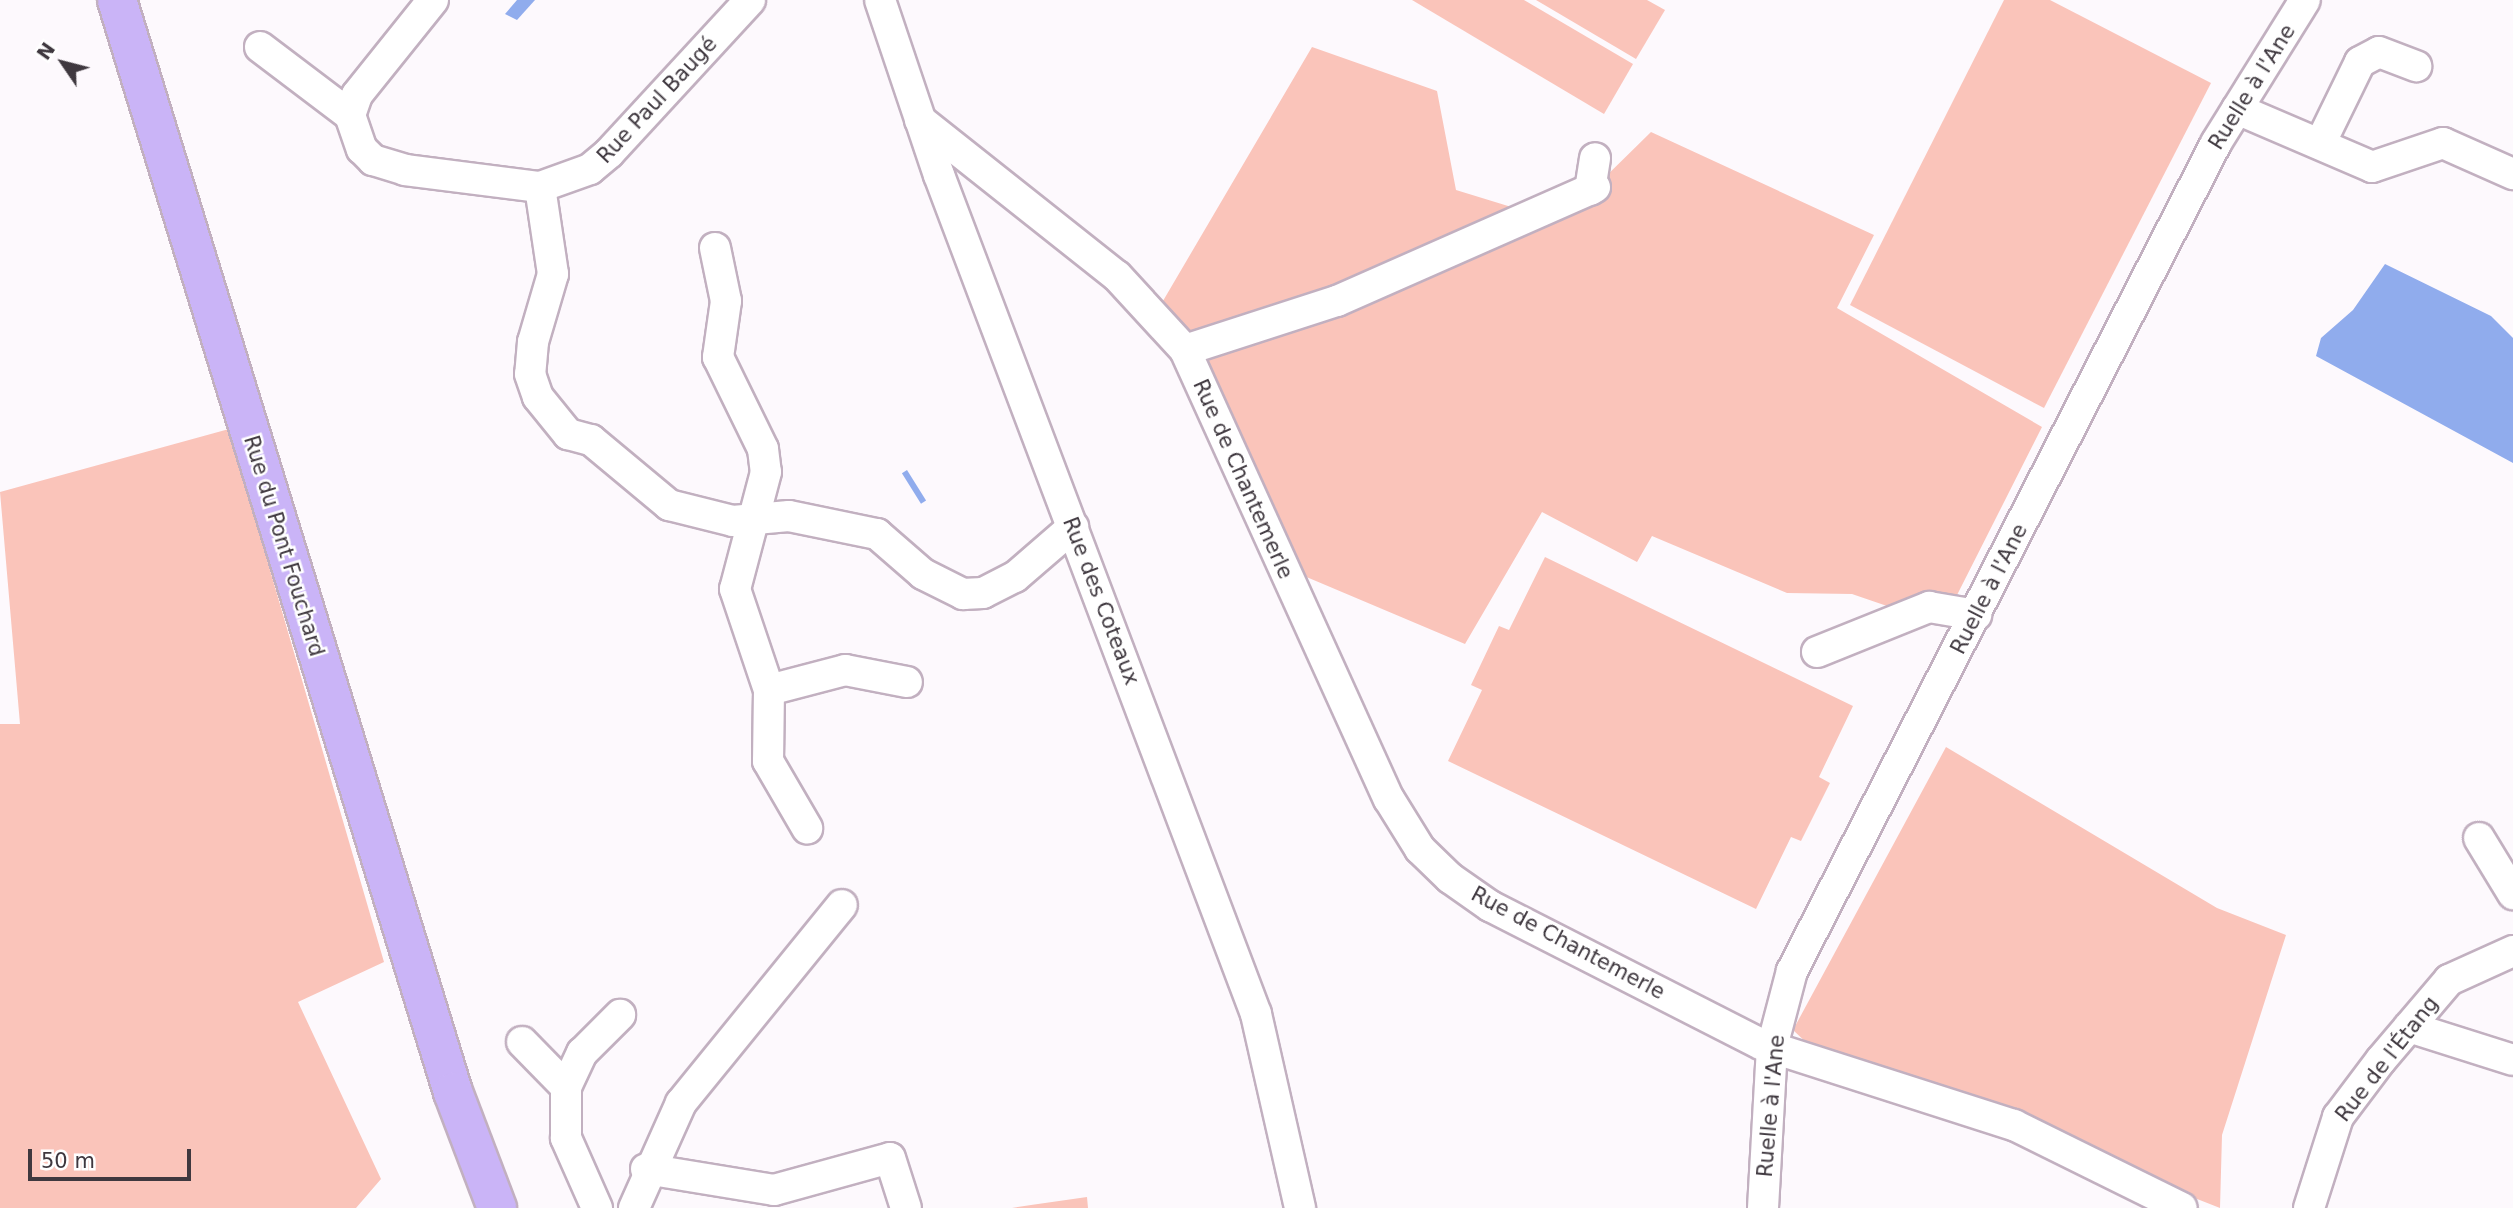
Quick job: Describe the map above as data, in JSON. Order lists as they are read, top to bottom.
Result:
{
  "streets": {
    "main road": ["Rue du Pont Fouchard"],
    "street": [
      "Ruelle à l'Ane",
      "Rue Paul Baugé",
      "Rue de Chantemerle",
      "Rue des Coteaux",
      "Rue de l'Étang"
    ]
  },
  "crossings": [
    ["Ruelle à l'Ane", "Rue de Chantemerle"],
    ["Rue de Chantemerle", "Rue des Coteaux"]
  ],
  "scale_bar": "50 m",
  "north": "top left"
}
